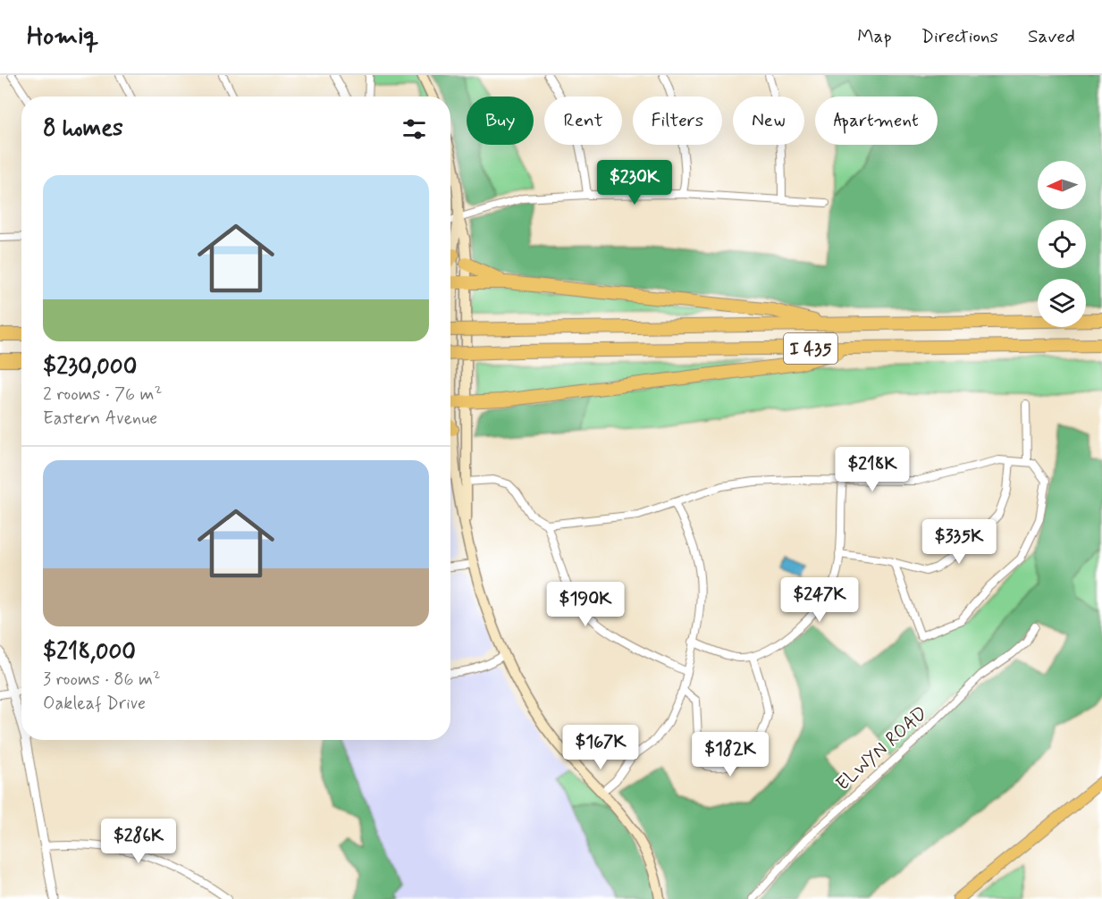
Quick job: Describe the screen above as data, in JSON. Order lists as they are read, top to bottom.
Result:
{
  "streets": {
    "highway": ["I 435"],
    "street": ["ELWYN ROAD"]
  },
  "north": "left",
  "page": {
    "header": "Homiq",
    "nav": ["Map", "Directions", "Saved"],
    "chip": [
      "Buy",
      "Rent",
      "Filters",
      "New",
      "Apartment"
    ],
    "heading": "8 homes",
    "price": [
      "$230K",
      "$218K",
      "$335K",
      "$247K",
      "$190K",
      "$167K",
      "$182K",
      "$286K"
    ],
    "list": [
      {
        "name": "$230,000",
        "note": "2 rooms · 76 m² · Eastern Avenue"
      },
      {
        "name": "$218,000",
        "note": "3 rooms · 86 m² · Oakleaf Drive"
      }
    ]
  }
}
